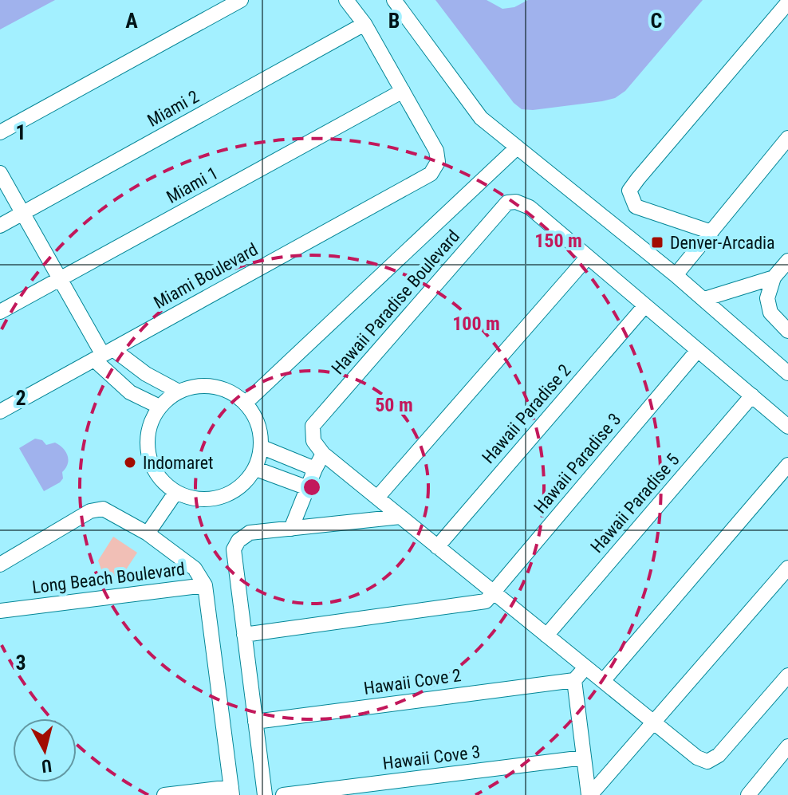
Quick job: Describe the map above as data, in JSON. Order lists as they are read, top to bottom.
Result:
{
  "streets": {
    "street": [
      "Miami 2",
      "Miami 1",
      "Miami Boulevard",
      "Hawaii Paradise Boulevard",
      "Hawaii Paradise 2",
      "Hawaii Paradise 3",
      "Hawaii Paradise 5",
      "Long Beach Boulevard",
      "Hawaii Cove 2",
      "Hawaii Cove 3"
    ]
  },
  "crossings": [
    ["Miami 1", "Miami Boulevard"]
  ],
  "places": {
    "transit": ["Denver-Arcadia"],
    "other": ["Indomaret"]
  },
  "north": "bottom",
  "grid": {
    "columns": ["A", "B", "C"],
    "rows": ["1", "2", "3"]
  },
  "rings": ["150 m", "100 m", "50 m"]
}
